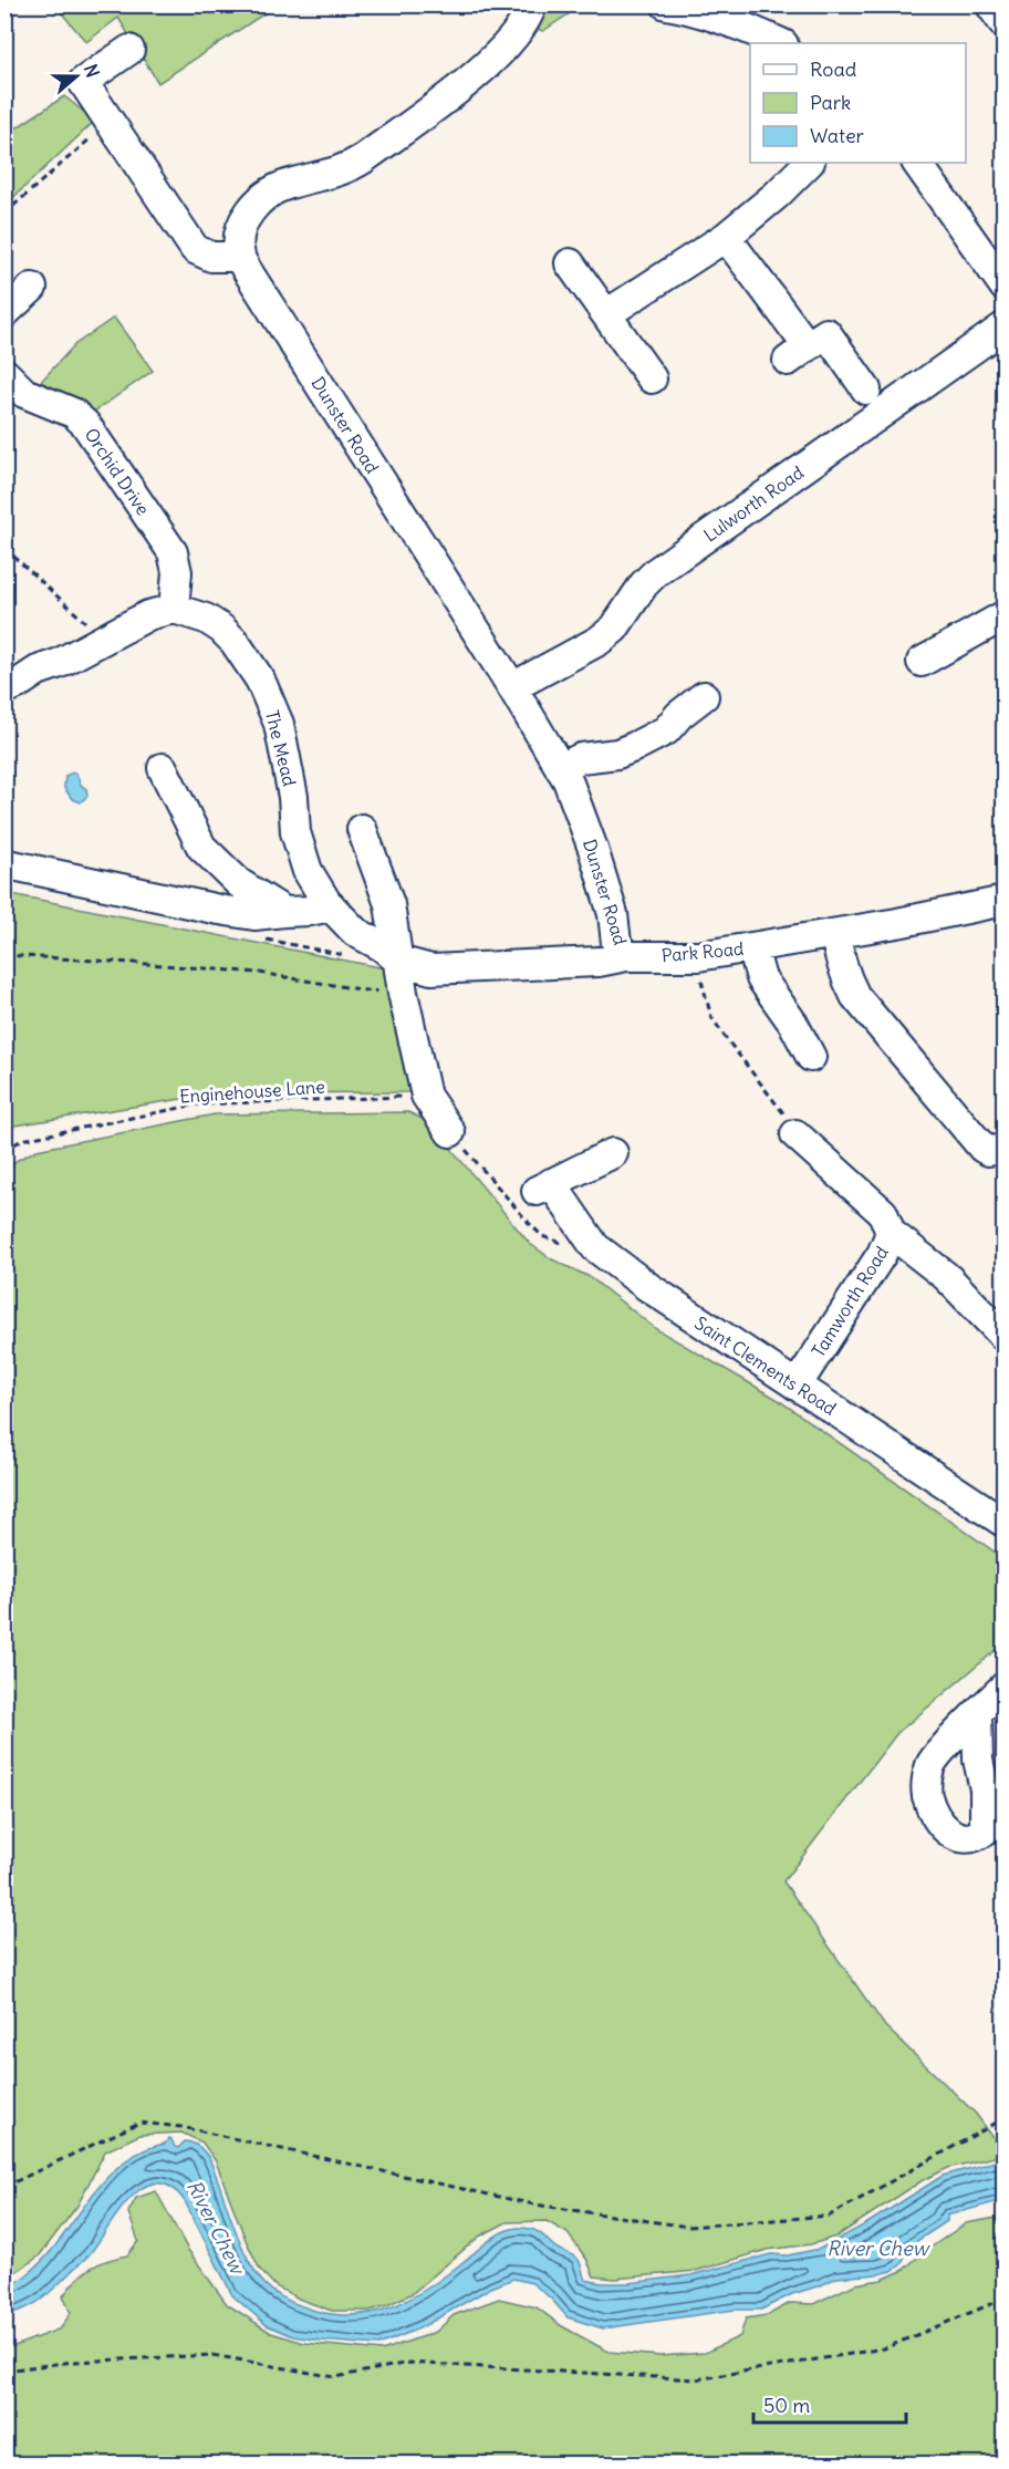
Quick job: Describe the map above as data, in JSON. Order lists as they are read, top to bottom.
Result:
{
  "streets": {
    "street": [
      "Dunster Road",
      "Orchid Drive",
      "Lulworth Road",
      "The Mead",
      "Park Road",
      "Tamworth Road",
      "Saint Clements Road"
    ],
    "path": ["Enginehouse Lane"]
  },
  "crossings": [
    ["Dunster Road", "Lulworth Road"],
    ["Dunster Road", "Park Road"],
    ["Orchid Drive", "The Mead"],
    ["The Mead", "Park Road"],
    ["Tamworth Road", "Saint Clements Road"]
  ],
  "water": ["River Chew"],
  "legend": ["Road", "Park", "Water"],
  "scale_bar": "50 m",
  "north": "right"
}
